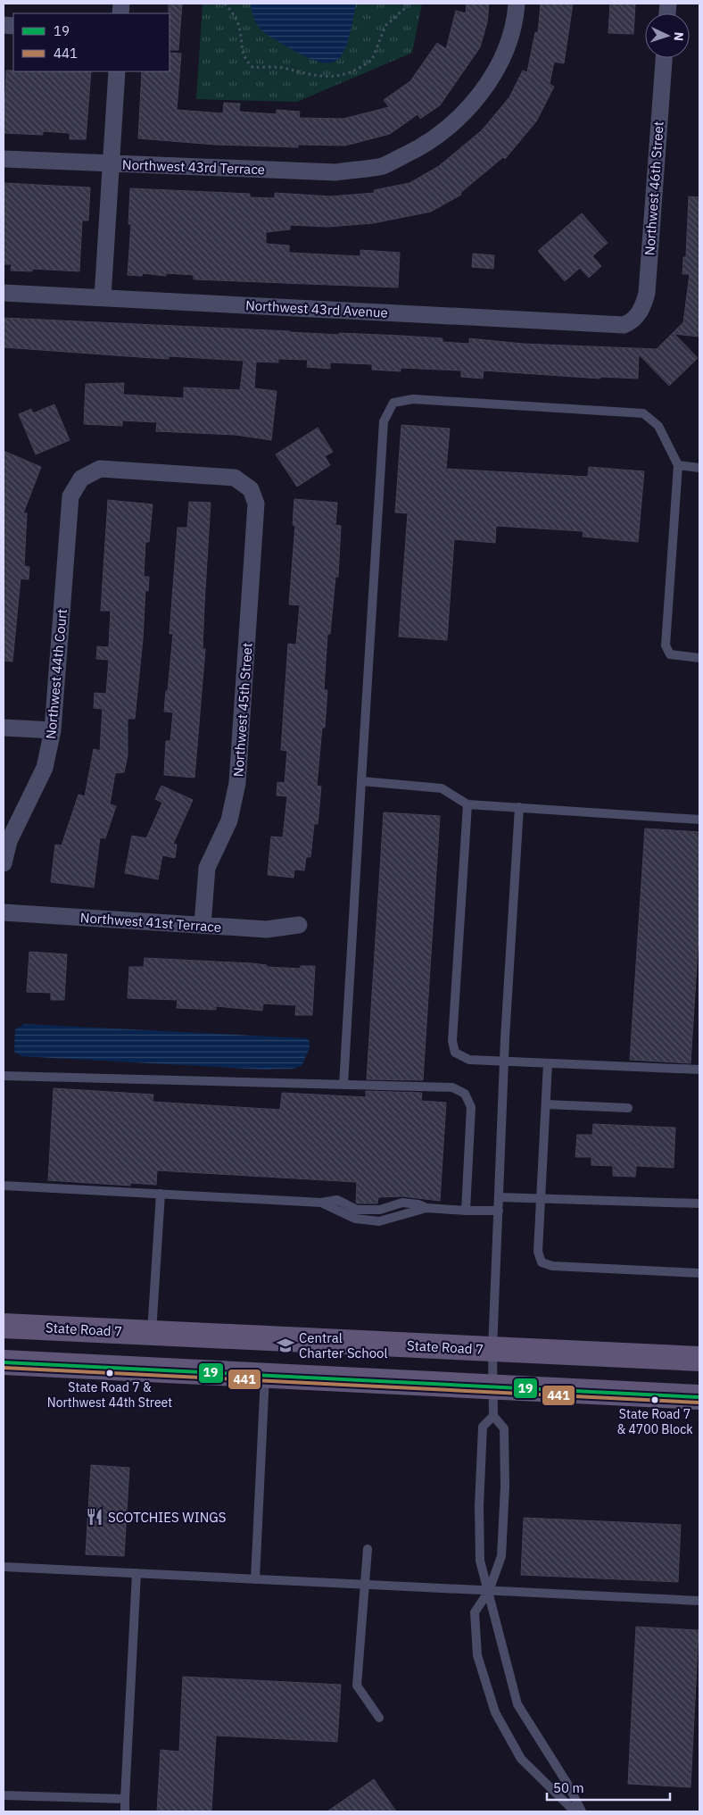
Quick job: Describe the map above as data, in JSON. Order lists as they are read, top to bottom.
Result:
{
  "streets": {
    "main road": ["State Road 7"],
    "street": [
      "Northwest 43rd Terrace",
      "Northwest 46th Street",
      "Northwest 43rd Avenue",
      "Northwest 44th Court",
      "Northwest 45th Street",
      "Northwest 41st Terrace"
    ]
  },
  "crossings": [
    ["Northwest 46th Street", "Northwest 43rd Avenue"],
    ["Northwest 44th Court", "Northwest 45th Street"],
    ["Northwest 45th Street", "Northwest 41st Terrace"]
  ],
  "places": {
    "school or university": ["Central Charter School"],
    "other": ["State Road 7 & Northwest 44th Street", "State Road 7 & 4700 Block"],
    "restaurant": ["SCOTCHIES WINGS"]
  },
  "lines": ["transit line 19", "transit line 441"],
  "legend": ["19", "441"],
  "scale_bar": "50 m",
  "north": "right"
}
